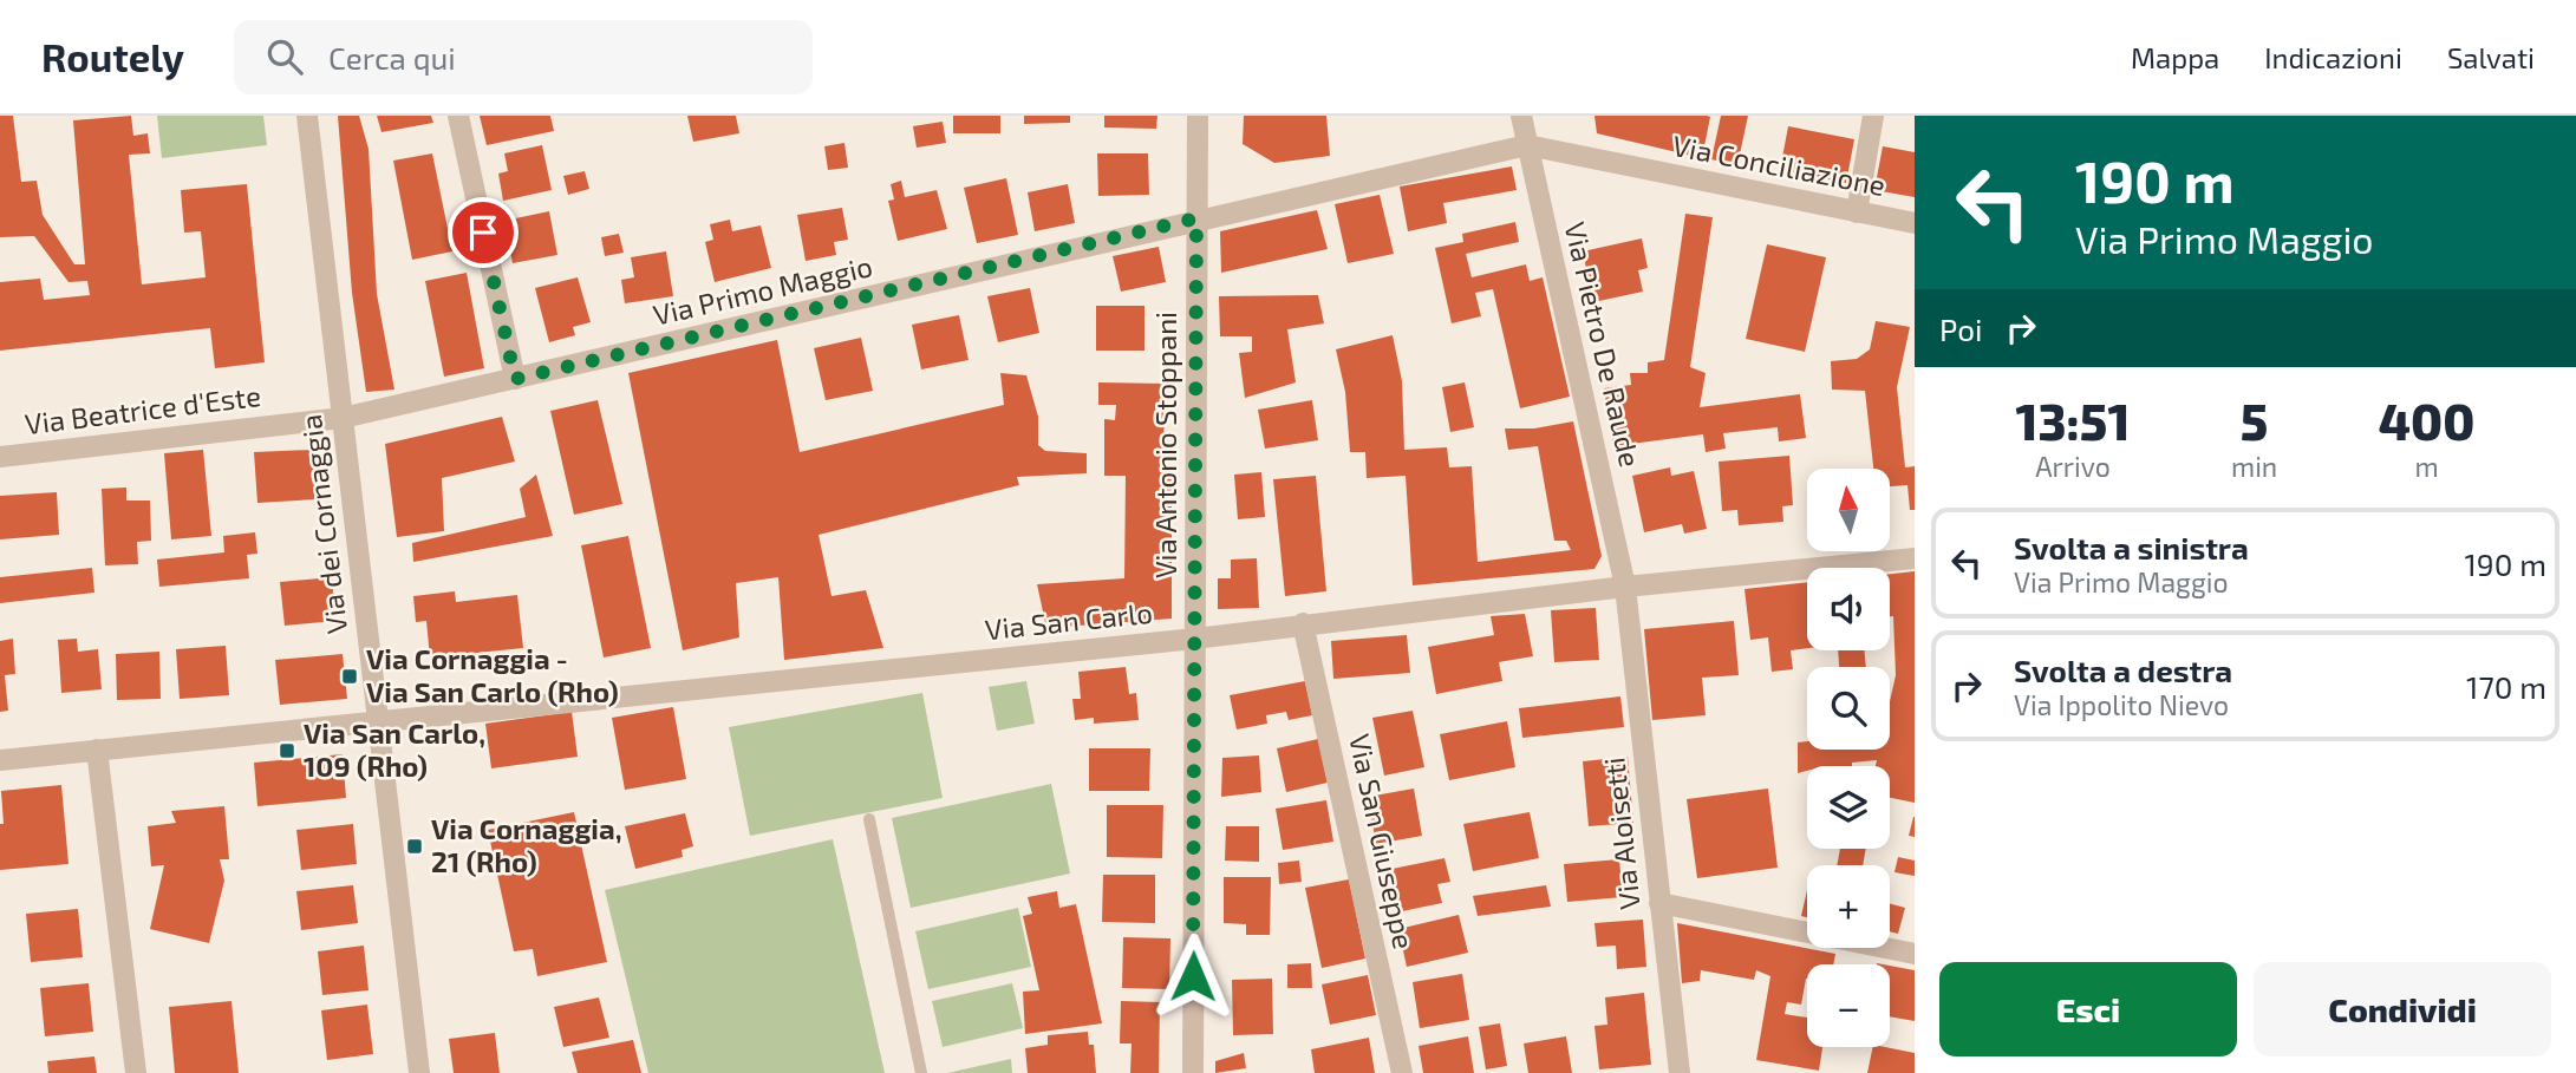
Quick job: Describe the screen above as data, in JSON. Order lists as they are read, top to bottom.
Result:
{
  "streets": {
    "street": [
      "Via Conciliazione",
      "Via Primo Maggio",
      "Via Pietro De Raude",
      "Via Beatrice d'Este",
      "Via Antonio Stoppani",
      "Via dei Cornaggia",
      "Via San Carlo",
      "Via Aloisetti",
      "Via San Giuseppe"
    ]
  },
  "crossings": [
    ["Via Conciliazione", "Via Primo Maggio"],
    ["Via Conciliazione", "Via Pietro De Raude"],
    ["Via Conciliazione", "Via Antonio Stoppani"],
    ["Via Primo Maggio", "Via Beatrice d'Este"],
    ["Via Primo Maggio", "Via Antonio Stoppani"],
    ["Via Primo Maggio", "Via dei Cornaggia"],
    ["Via Pietro De Raude", "Via San Carlo"],
    ["Via Pietro De Raude", "Via Aloisetti"],
    ["Via Beatrice d'Este", "Via dei Cornaggia"],
    ["Via Antonio Stoppani", "Via San Carlo"],
    ["Via dei Cornaggia", "Via San Carlo"],
    ["Via San Carlo", "Via Aloisetti"],
    ["Via San Carlo", "Via San Giuseppe"]
  ],
  "places": {
    "transit": ["Via Cornaggia - Via San Carlo (Rho)", "Via San Carlo, 109 (Rho)", "Via Cornaggia, 21 (Rho)"]
  },
  "north": "top",
  "page": {
    "header": "Routely",
    "search": "Cerca qui",
    "nav": ["Mappa", "Indicazioni", "Salvati"],
    "turn": ["190 m", "Via Primo Maggio"],
    "then": "Poi",
    "eta": [
      "13:51",
      "Arrivo",
      "5",
      "min",
      "400",
      "m"
    ],
    "map_buttons": ["+", "−"],
    "list": [
      {
        "name": "Svolta a sinistra",
        "note": "Via Primo Maggio",
        "value": "190 m"
      },
      {
        "name": "Svolta a destra",
        "note": "Via Ippolito Nievo",
        "value": "170 m"
      }
    ],
    "buttons": ["Esci", "Condividi"]
  }
}
